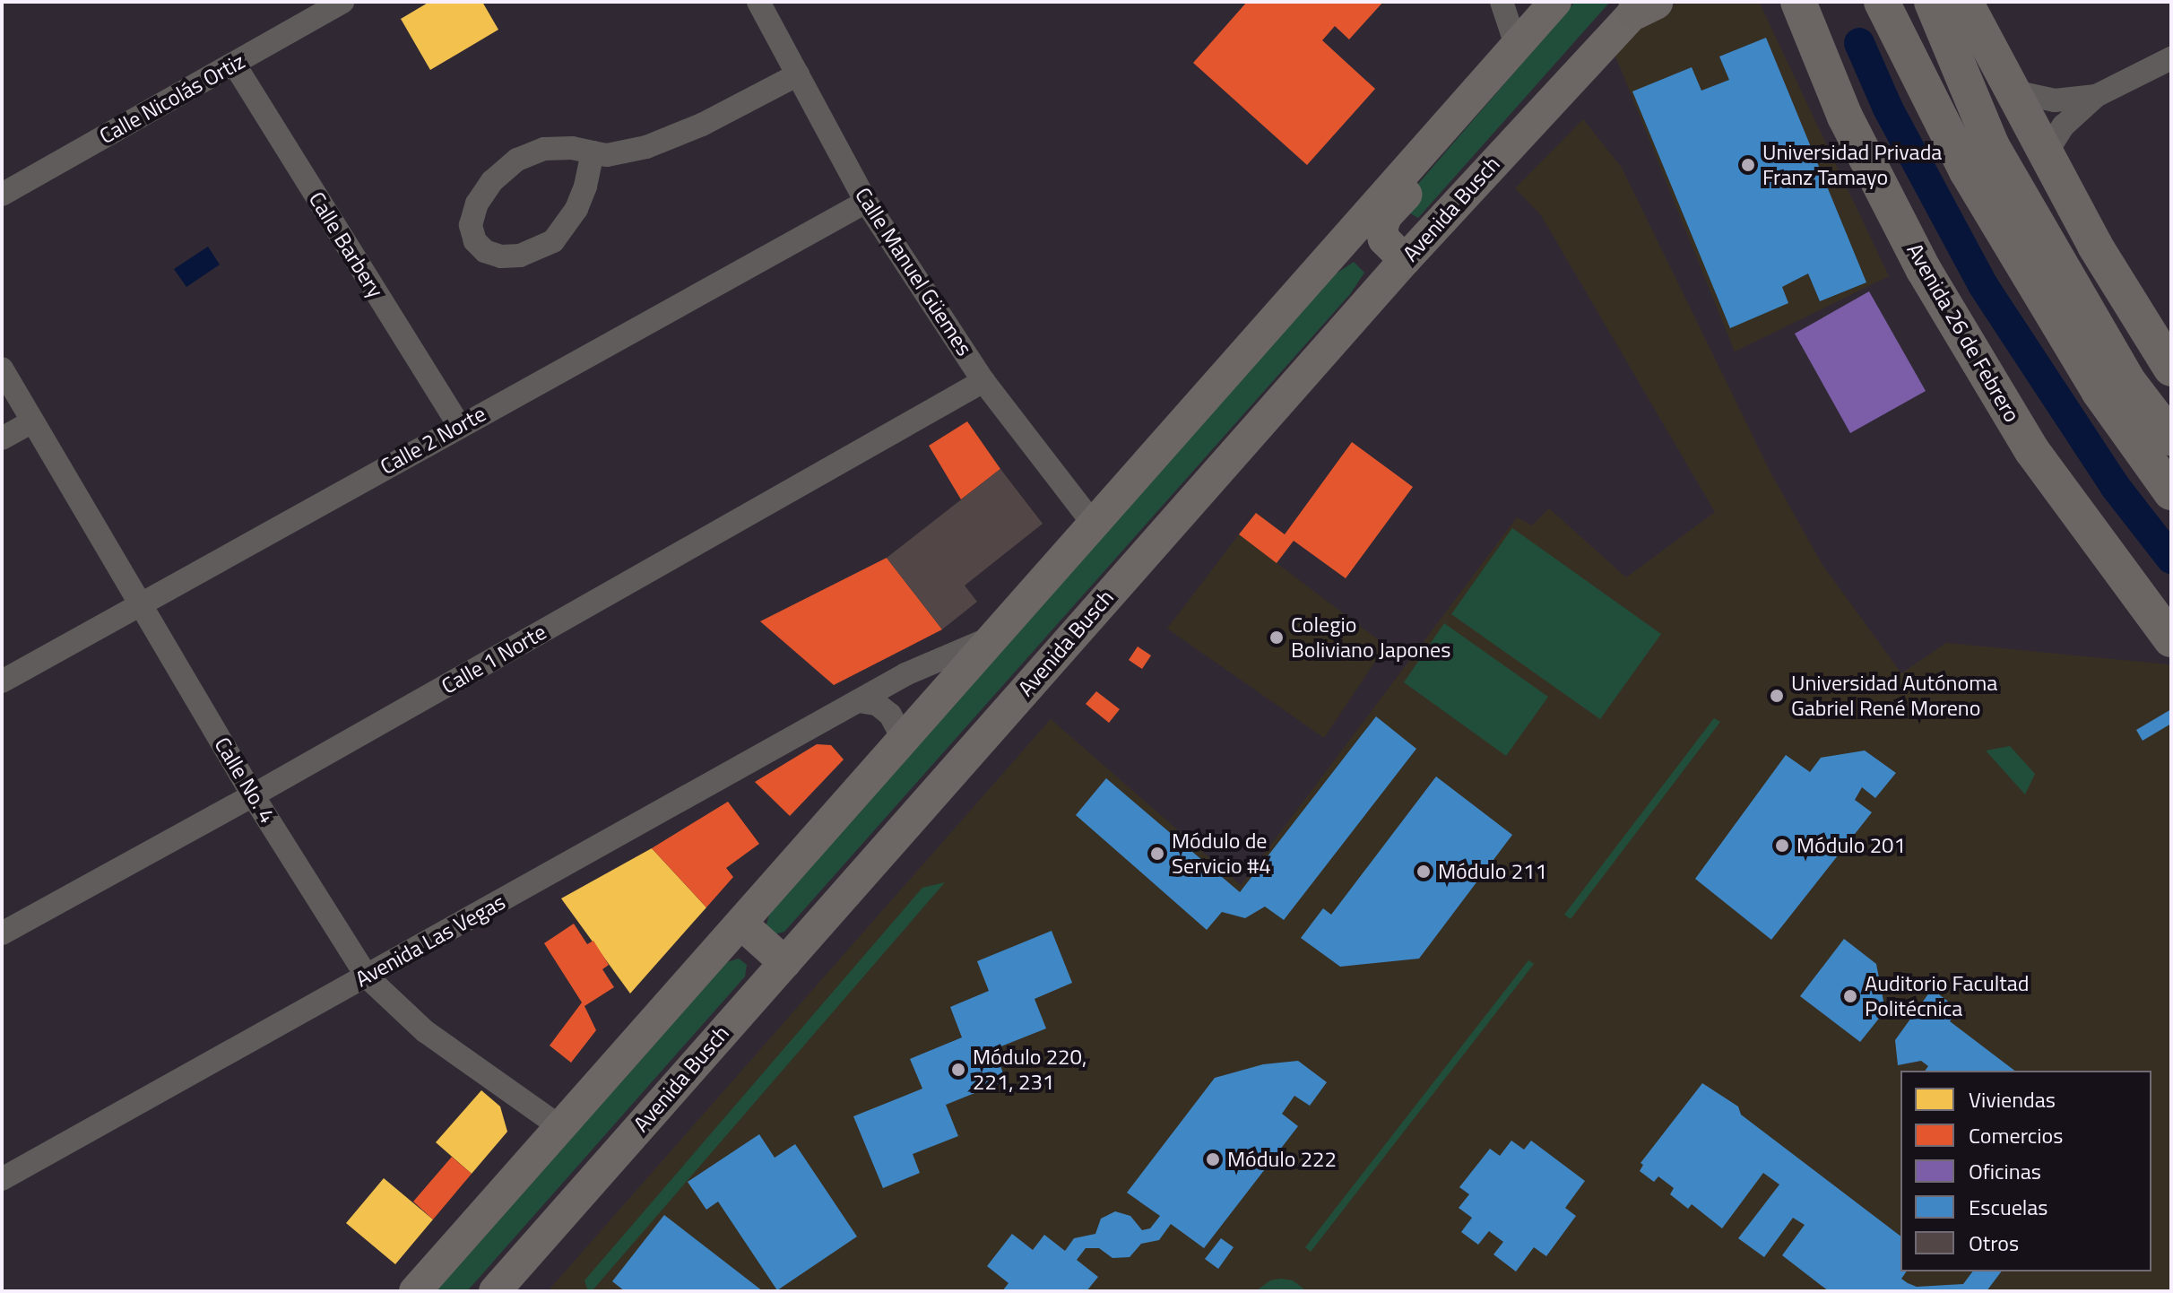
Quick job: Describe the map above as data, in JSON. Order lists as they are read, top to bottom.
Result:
{
  "streets": {
    "main road": ["Avenida Busch", "Avenida 26 de Febrero"],
    "street": [
      "Calle Nicolás Ortiz",
      "Calle Barbery",
      "Calle Manuel Güemes",
      "Calle 2 Norte",
      "Calle 1 Norte",
      "Calle No. 4",
      "Avenida Las Vegas"
    ]
  },
  "crossings": [
    ["Calle Nicolás Ortiz", "Calle Barbery"],
    ["Calle Barbery", "Calle 2 Norte"],
    ["Calle Manuel Güemes", "Calle 2 Norte"],
    ["Calle Manuel Güemes", "Calle 1 Norte"],
    ["Calle 2 Norte", "Calle No. 4"],
    ["Calle 1 Norte", "Calle No. 4"],
    ["Calle No. 4", "Avenida Las Vegas"]
  ],
  "places": [
    "Universidad Privada Franz Tamayo",
    "Colegio Boliviano Japones",
    "Universidad Autónoma Gabriel René Moreno",
    "Módulo 201",
    "Módulo de Servicio #4",
    "Módulo 211",
    "Auditorio Facultad Politécnica",
    "Módulo 220, 221, 231",
    "Módulo 222"
  ],
  "legend": [
    "Viviendas",
    "Comercios",
    "Oficinas",
    "Escuelas",
    "Otros"
  ]
}
